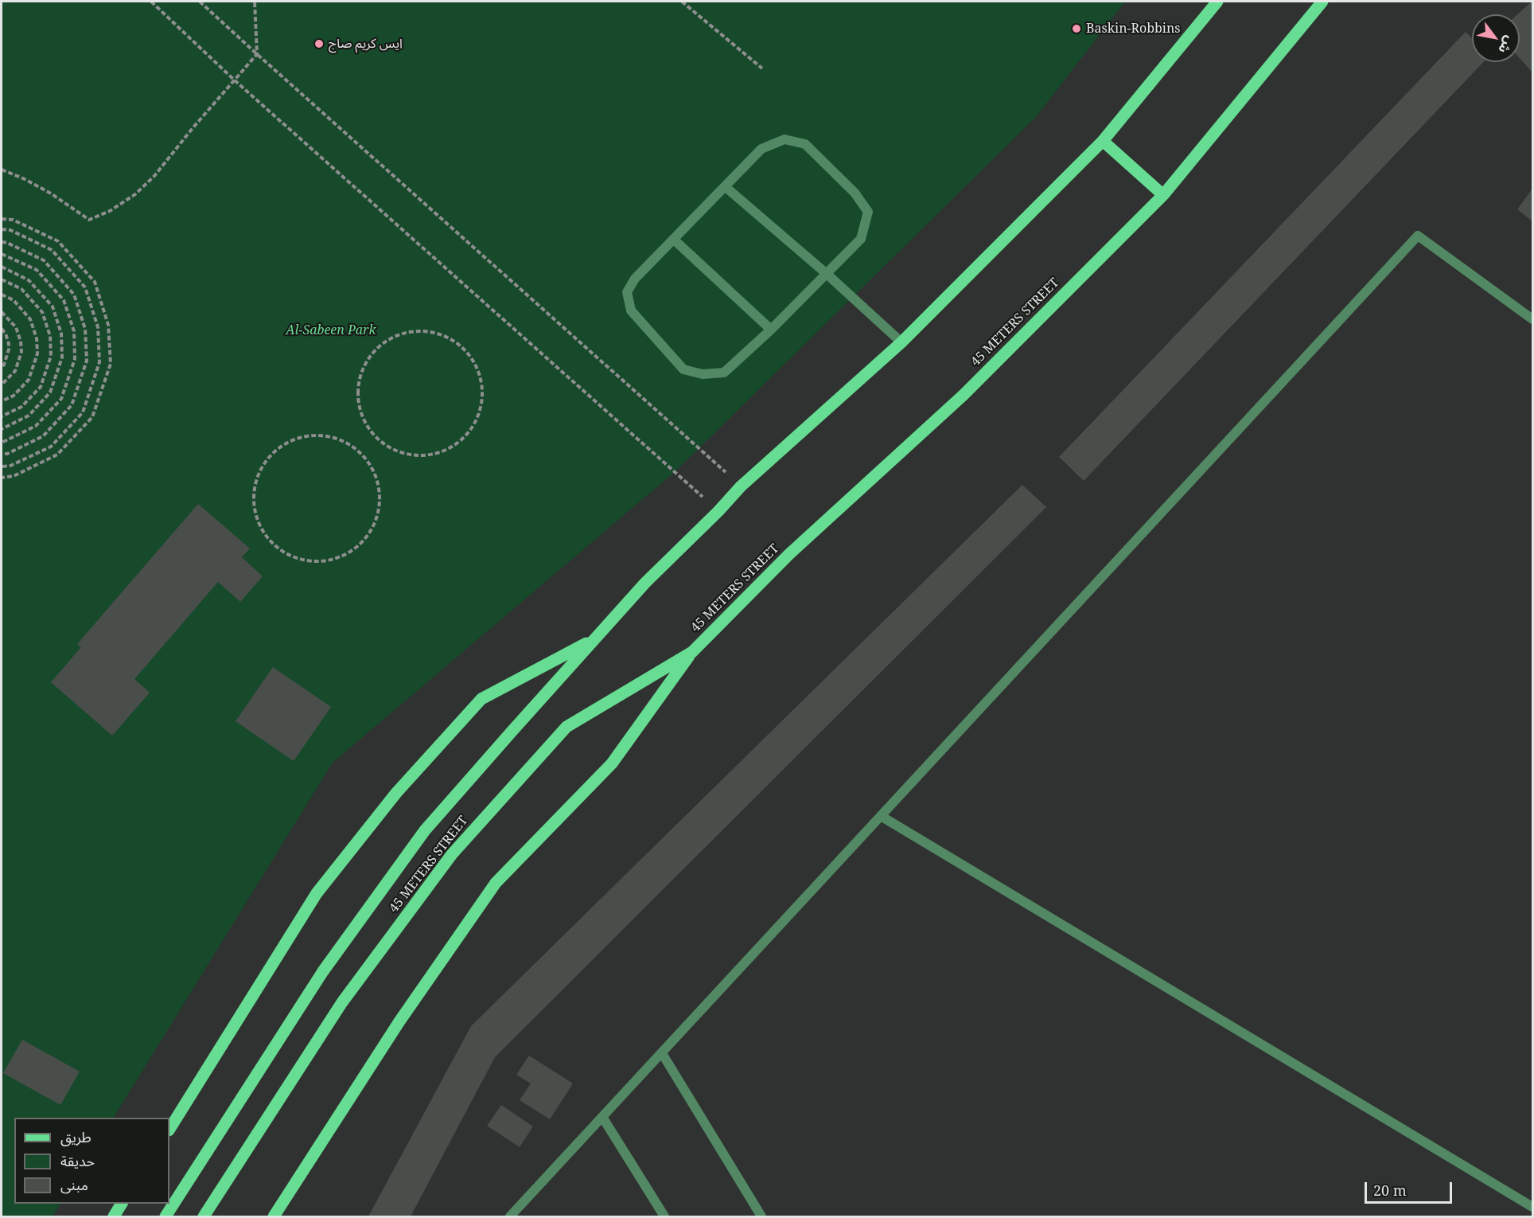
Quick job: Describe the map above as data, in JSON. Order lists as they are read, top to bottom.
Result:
{
  "streets": {
    "main road": ["45 METERS STREET"]
  },
  "parks": ["Al-Sabeen Park"],
  "places": ["Baskin-Robbins", "ايس كريم صاج"],
  "legend": ["طريق", "حديقة", "مبنى"],
  "scale_bar": "20 m",
  "north": "bottom right"
}
